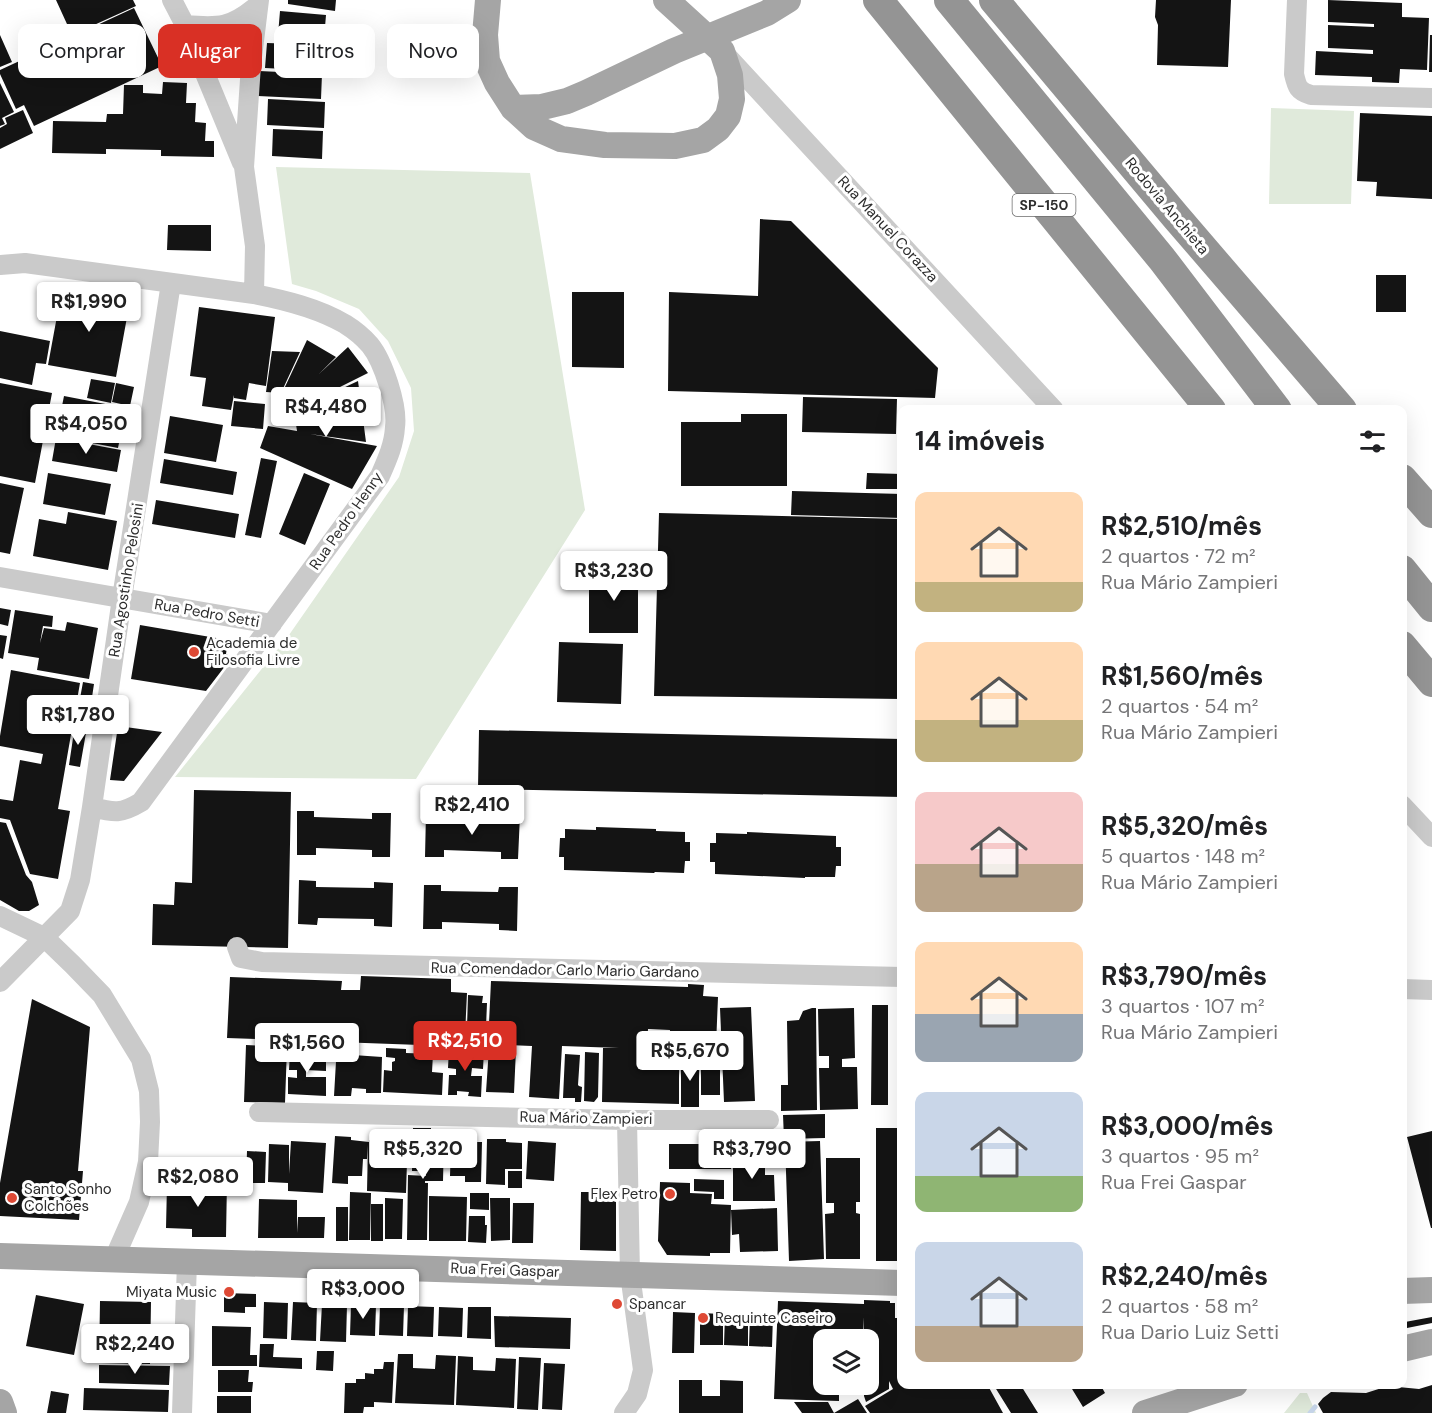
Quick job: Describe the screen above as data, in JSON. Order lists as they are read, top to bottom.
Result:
{
  "streets": {
    "highway": ["SP-150", "Rodovia Anchieta"],
    "main road": ["Rua Frei Gaspar"],
    "street": [
      "Rua Manuel Corazza",
      "Rua Pedro Henry",
      "Rua Agostinho Pelosini",
      "Rua Pedro Setti",
      "Rua Comendador Carlo Mario Gardano",
      "Rua Mário Zampieri"
    ]
  },
  "crossings": [
    ["Rua Pedro Henry", "Rua Agostinho Pelosini"],
    ["Rua Pedro Henry", "Rua Pedro Setti"],
    ["Rua Agostinho Pelosini", "Rua Pedro Setti"]
  ],
  "places": [
    "Academia de Filosofia Livre",
    "Flex Petro",
    "Santo Sonho Colchões",
    "Miyata Music",
    "Spancar",
    "Requinte Caseiro"
  ],
  "page": {
    "chip": [
      "Comprar",
      "Alugar",
      "Filtros",
      "Novo"
    ],
    "price": [
      "R$1,990",
      "R$4,480",
      "R$4,050",
      "R$3,230",
      "R$1,780",
      "R$2,410",
      "R$2,510",
      "R$1,560",
      "R$5,670",
      "R$5,320",
      "R$3,790",
      "R$2,080",
      "R$3,000",
      "R$2,240"
    ],
    "heading": "14 imóveis",
    "list": [
      {
        "name": "R$2,510/mês",
        "note": "2 quartos · 72 m² · Rua Mário Zampieri"
      },
      {
        "name": "R$1,560/mês",
        "note": "2 quartos · 54 m² · Rua Mário Zampieri"
      },
      {
        "name": "R$5,320/mês",
        "note": "5 quartos · 148 m² · Rua Mário Zampieri"
      },
      {
        "name": "R$3,790/mês",
        "note": "3 quartos · 107 m² · Rua Mário Zampieri"
      },
      {
        "name": "R$3,000/mês",
        "note": "3 quartos · 95 m² · Rua Frei Gaspar"
      },
      {
        "name": "R$2,240/mês",
        "note": "2 quartos · 58 m² · Rua Dario Luiz Setti"
      }
    ]
  }
}
